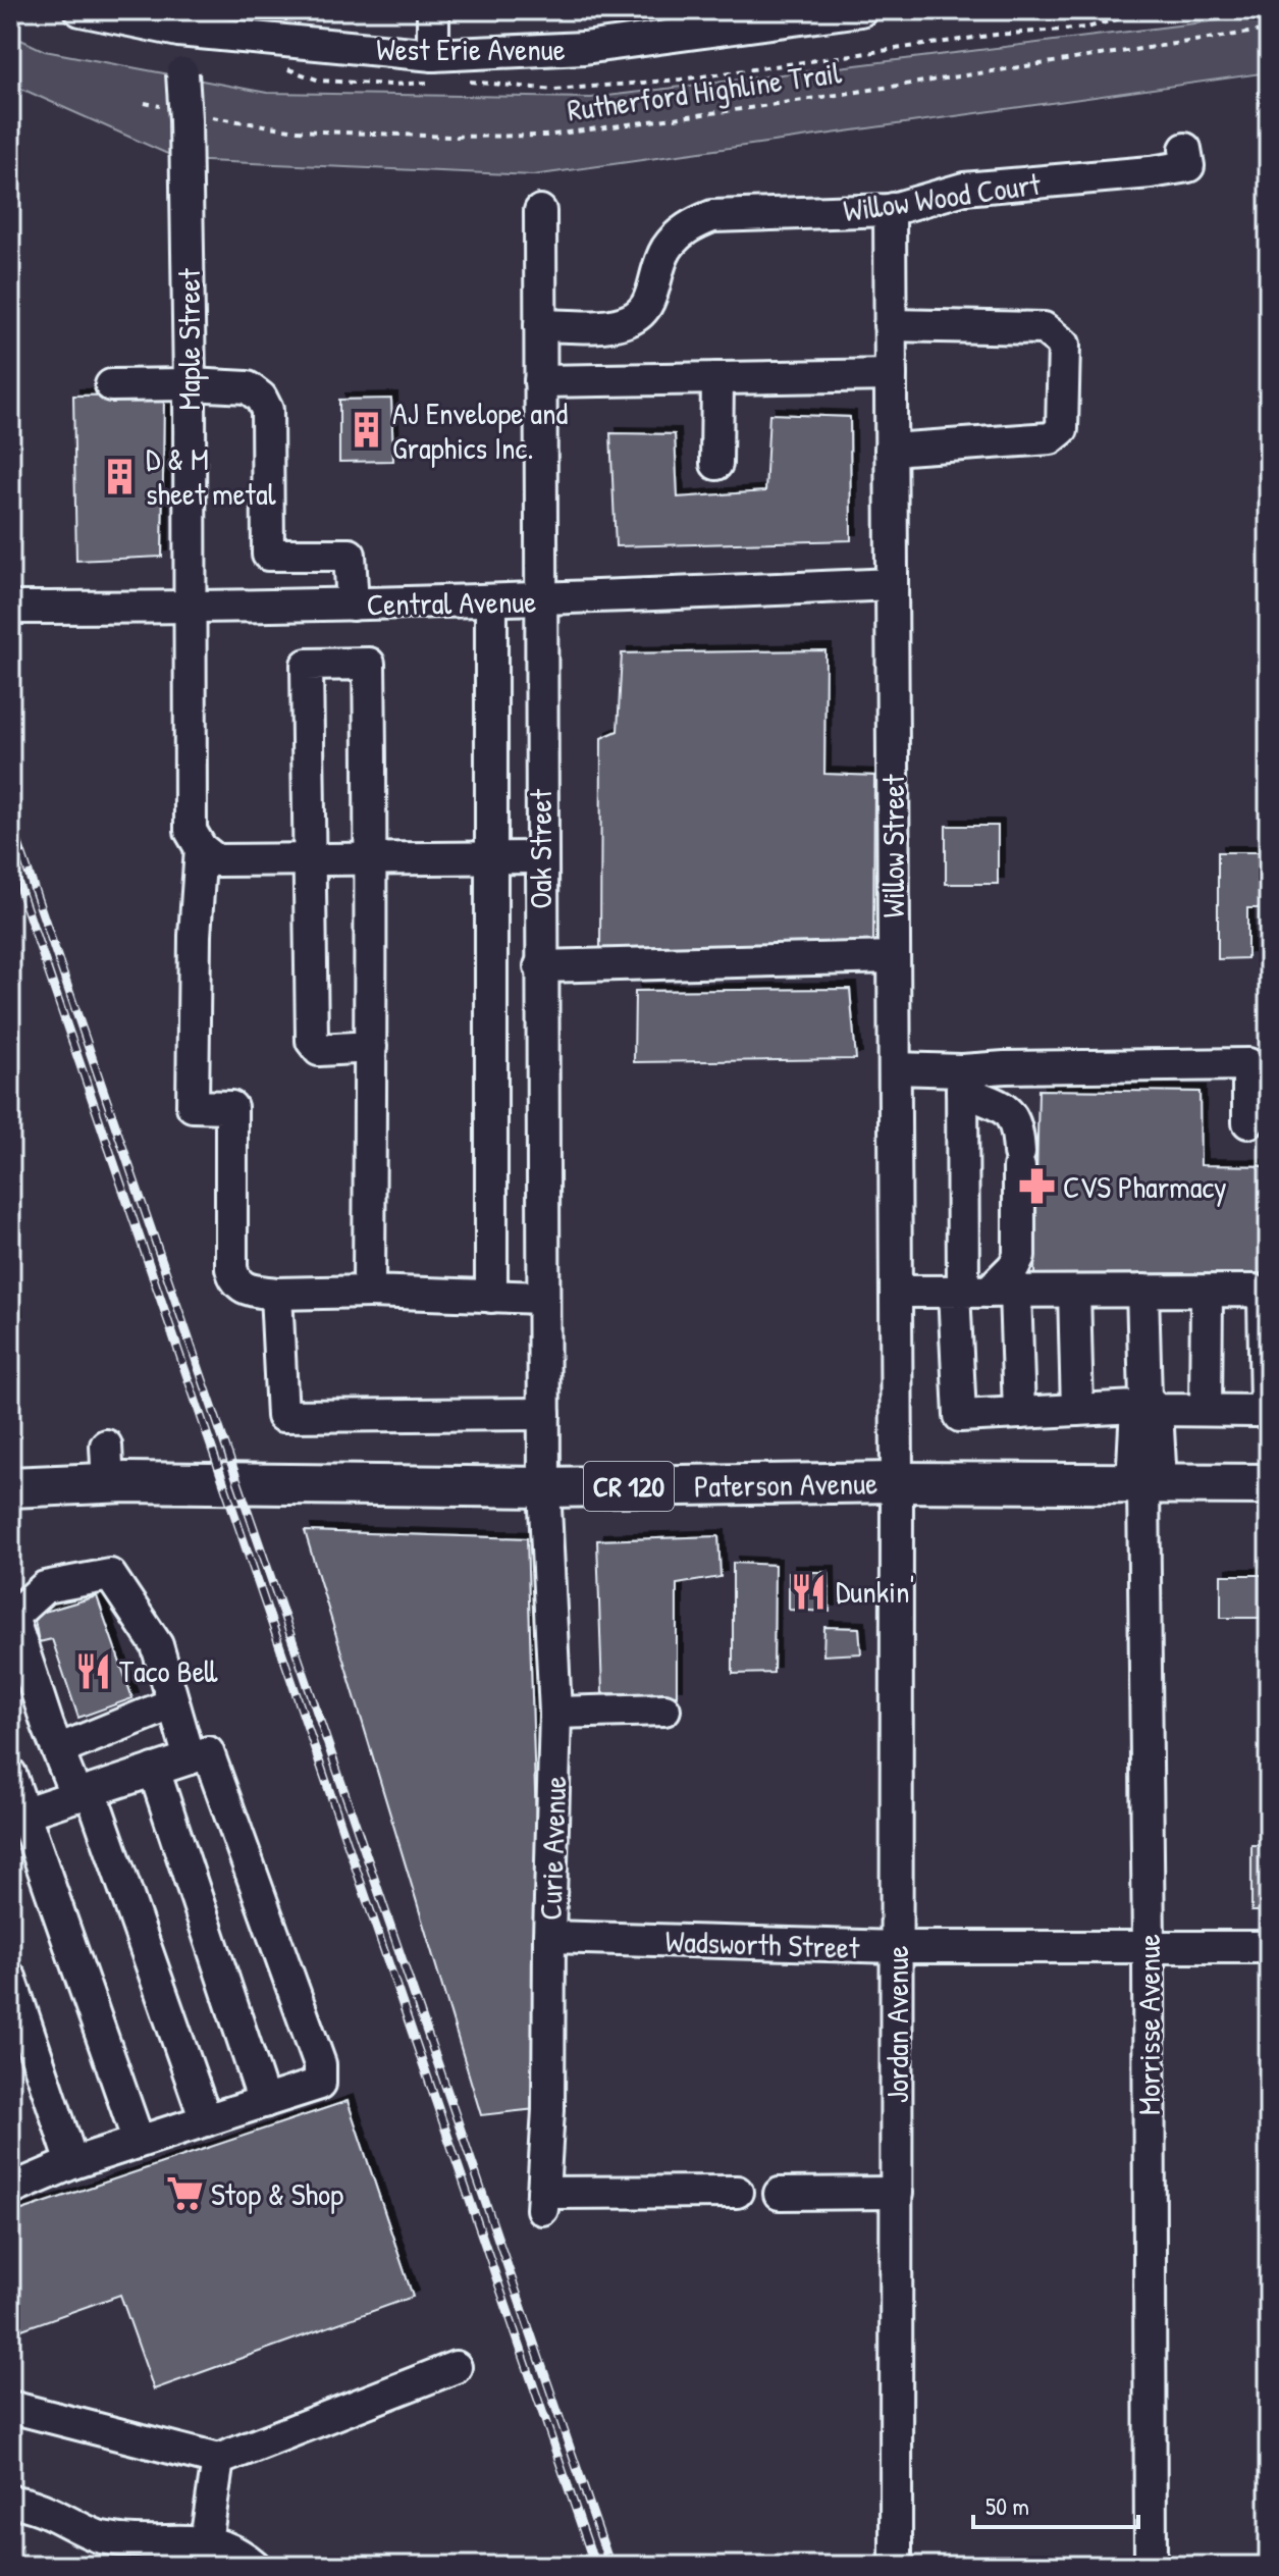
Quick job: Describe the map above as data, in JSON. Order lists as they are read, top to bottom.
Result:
{
  "streets": {
    "main road": ["Paterson Avenue", "CR 120"],
    "street": [
      "West Erie Avenue",
      "Willow Wood Court",
      "Maple Street",
      "Central Avenue",
      "Willow Street",
      "Oak Street",
      "Curie Avenue",
      "Wadsworth Street",
      "Jordan Avenue",
      "Morrisse Avenue"
    ],
    "path": ["Rutherford Highline Trail"]
  },
  "crossings": [
    ["West Erie Avenue", "Maple Street"],
    ["Rutherford Highline Trail", "Maple Street"],
    ["Willow Wood Court", "Willow Street"],
    ["Willow Wood Court", "Oak Street"],
    ["Maple Street", "Central Avenue"],
    ["Central Avenue", "Willow Street"],
    ["Central Avenue", "Oak Street"],
    ["Willow Street", "Paterson Avenue"],
    ["Willow Street", "Jordan Avenue"],
    ["Oak Street", "Paterson Avenue"],
    ["Oak Street", "Curie Avenue"],
    ["Paterson Avenue", "Curie Avenue"],
    ["Paterson Avenue", "Jordan Avenue"],
    ["Paterson Avenue", "Morrisse Avenue"],
    ["Curie Avenue", "Wadsworth Street"],
    ["Wadsworth Street", "Jordan Avenue"],
    ["Wadsworth Street", "Morrisse Avenue"]
  ],
  "places": {
    "building": ["AJ Envelope and Graphics Inc.", "D & M sheet metal"],
    "pharmacy": ["CVS Pharmacy"],
    "restaurant": ["Dunkin'", "Taco Bell"],
    "supermarket": ["Stop & Shop"]
  },
  "scale_bar": "50 m"
}
